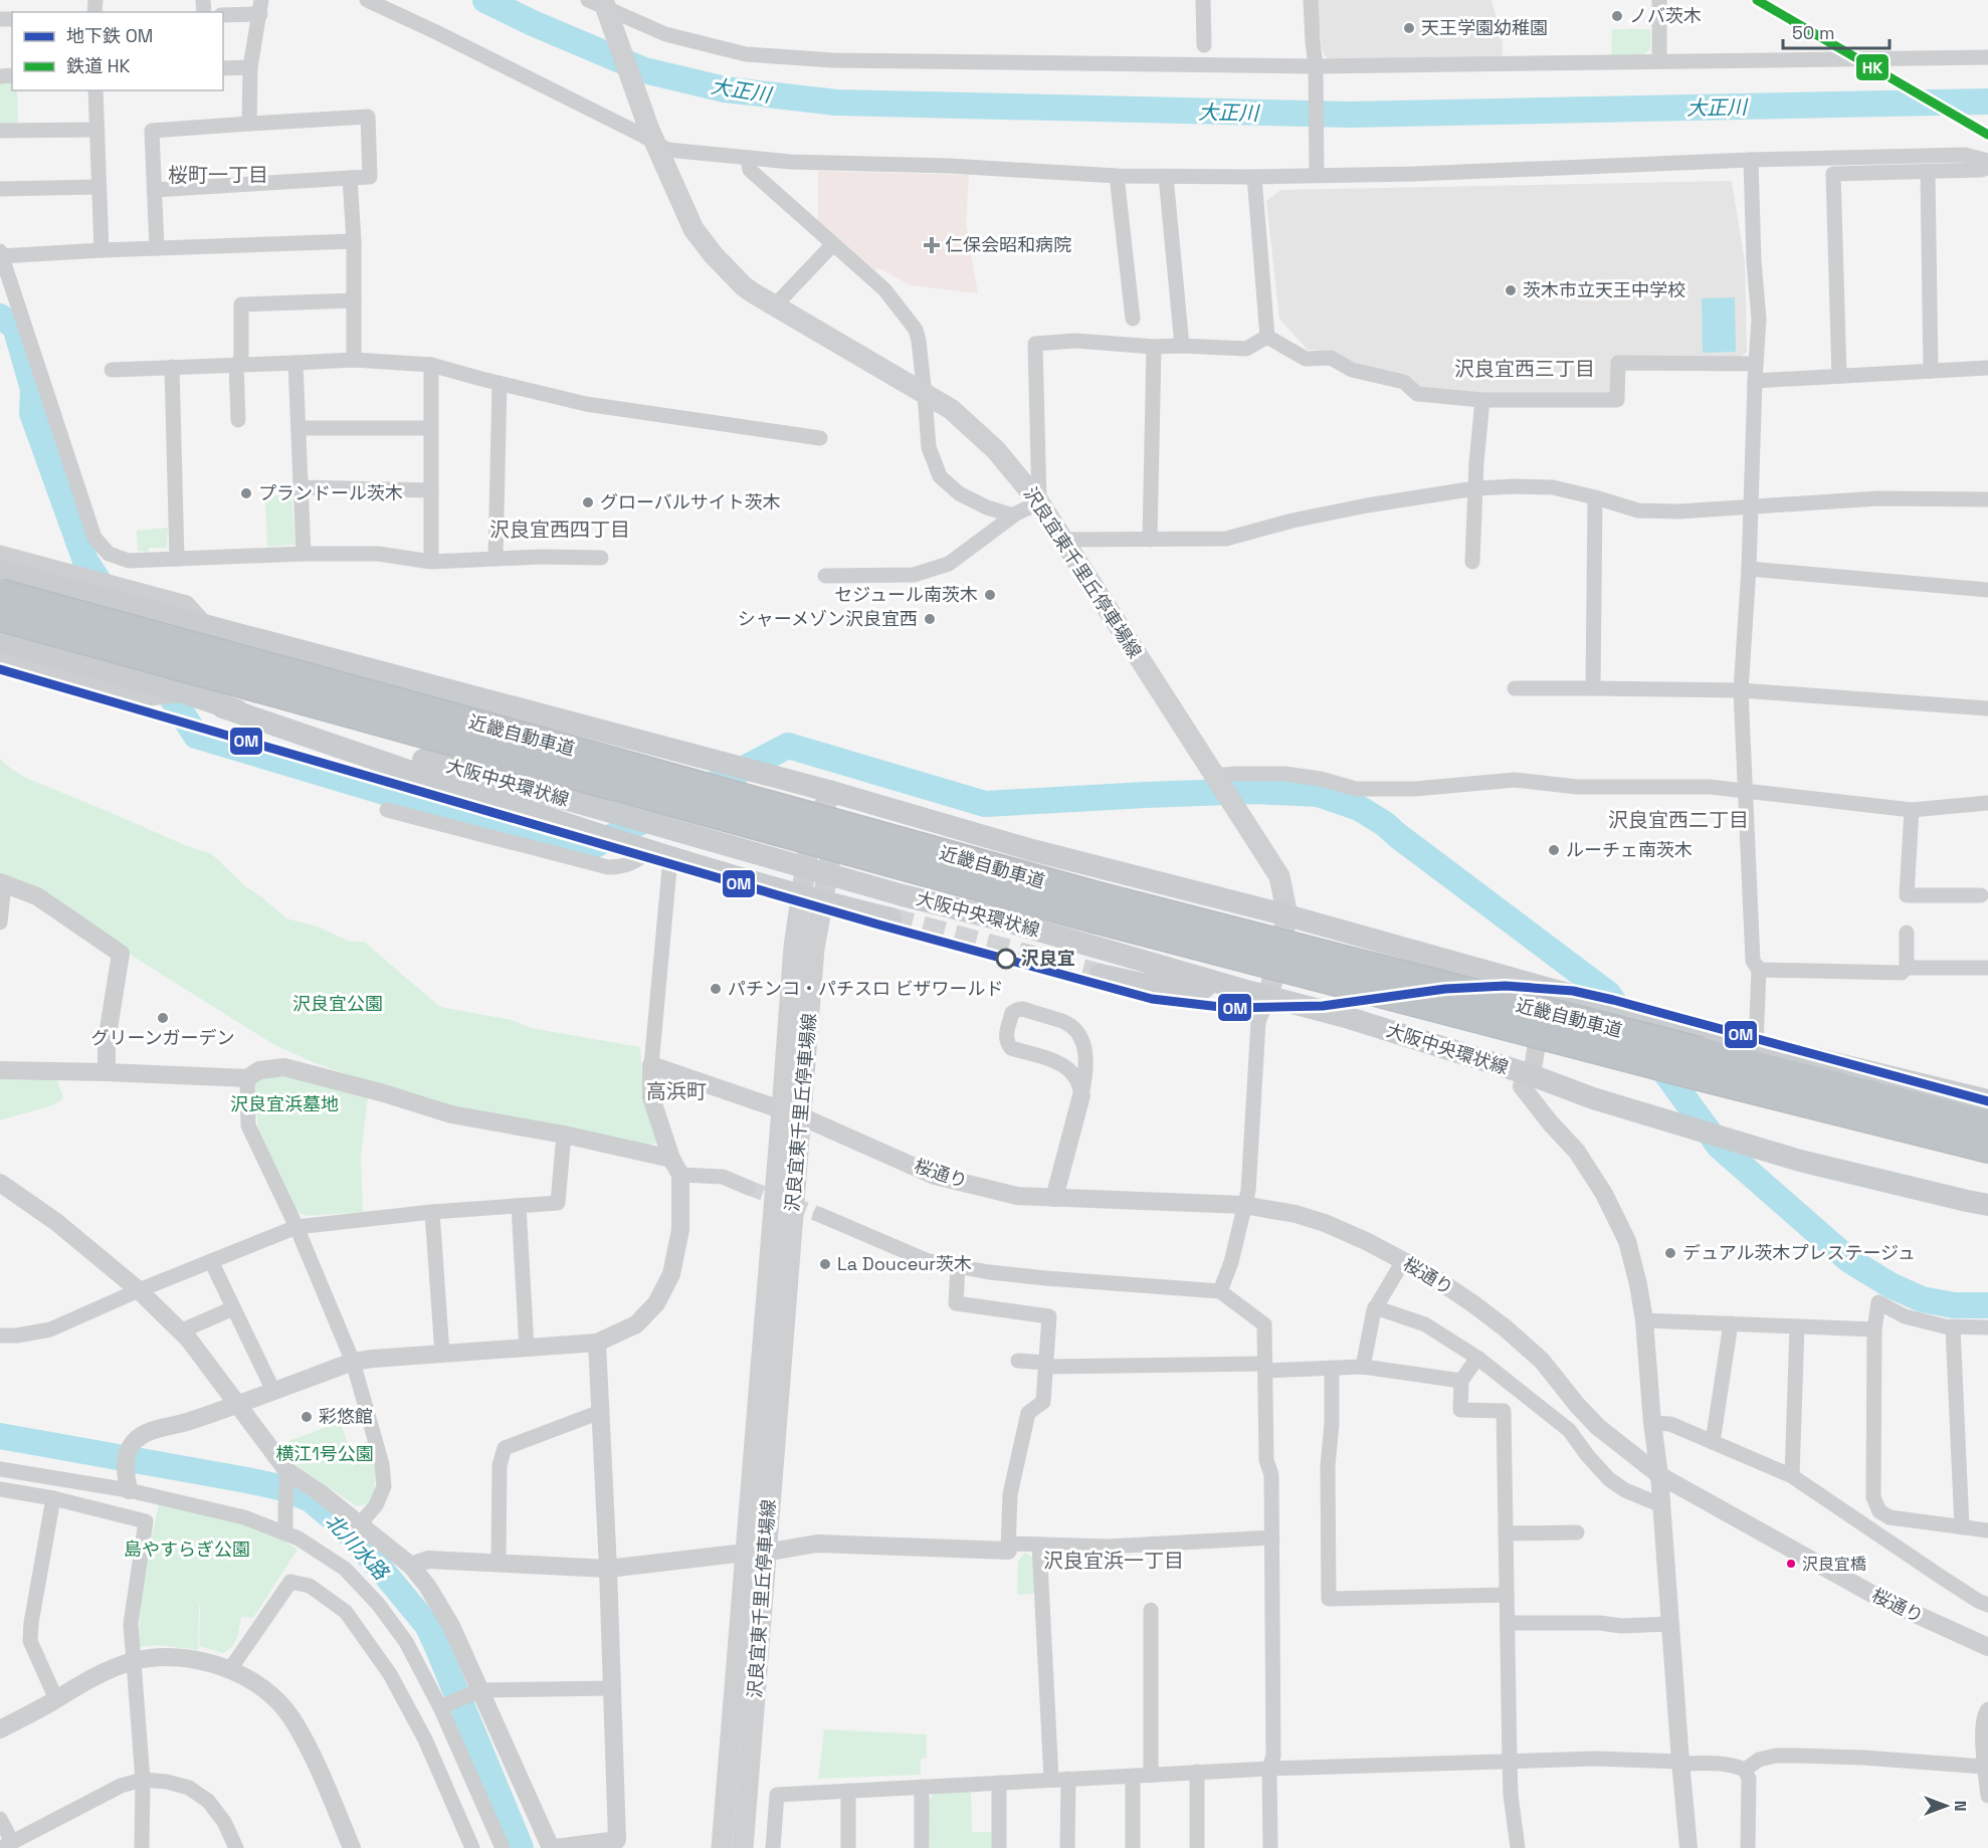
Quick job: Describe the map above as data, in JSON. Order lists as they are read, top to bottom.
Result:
{
  "streets": {
    "highway": ["近畿自動車道"],
    "main road": ["沢良宜東千里丘停車場線", "大阪中央環状線"],
    "street": ["桜通り"]
  },
  "crossings": [
    ["沢良宜東千里丘停車場線", "大阪中央環状線"],
    ["沢良宜東千里丘停車場線", "桜通り"]
  ],
  "districts": [
    "桜町一丁目",
    "沢良宜西三丁目",
    "沢良宜西四丁目",
    "沢良宜西二丁目",
    "高浜町",
    "沢良宜浜一丁目"
  ],
  "water": ["大正川", "北川水路"],
  "parks": [
    "沢良宜公園",
    "沢良宜浜墓地",
    "横江1号公園",
    "島やすらぎ公園"
  ],
  "places": {
    "other": [
      "ノバ茨木",
      "天王学園幼稚園",
      "茨木市立天王中学校",
      "プランドール茨木",
      "グローバルサイト茨木",
      "セジュール南茨木",
      "シャーメゾン沢良宜西",
      "ルーチェ南茨木",
      "沢良宜",
      "パチンコ・パチスロ ビザワールド",
      "グリーンガーデン",
      "デュアル茨木プレステージュ",
      "La Douceur茨木",
      "彩悠館",
      "沢良宜橋"
    ],
    "health": ["仁保会昭和病院"]
  },
  "lines": ["rail line HK", "metro line OM"],
  "legend": ["地下鉄 OM", "鉄道 HK"],
  "scale_bar": "50 m",
  "north": "right"
}
